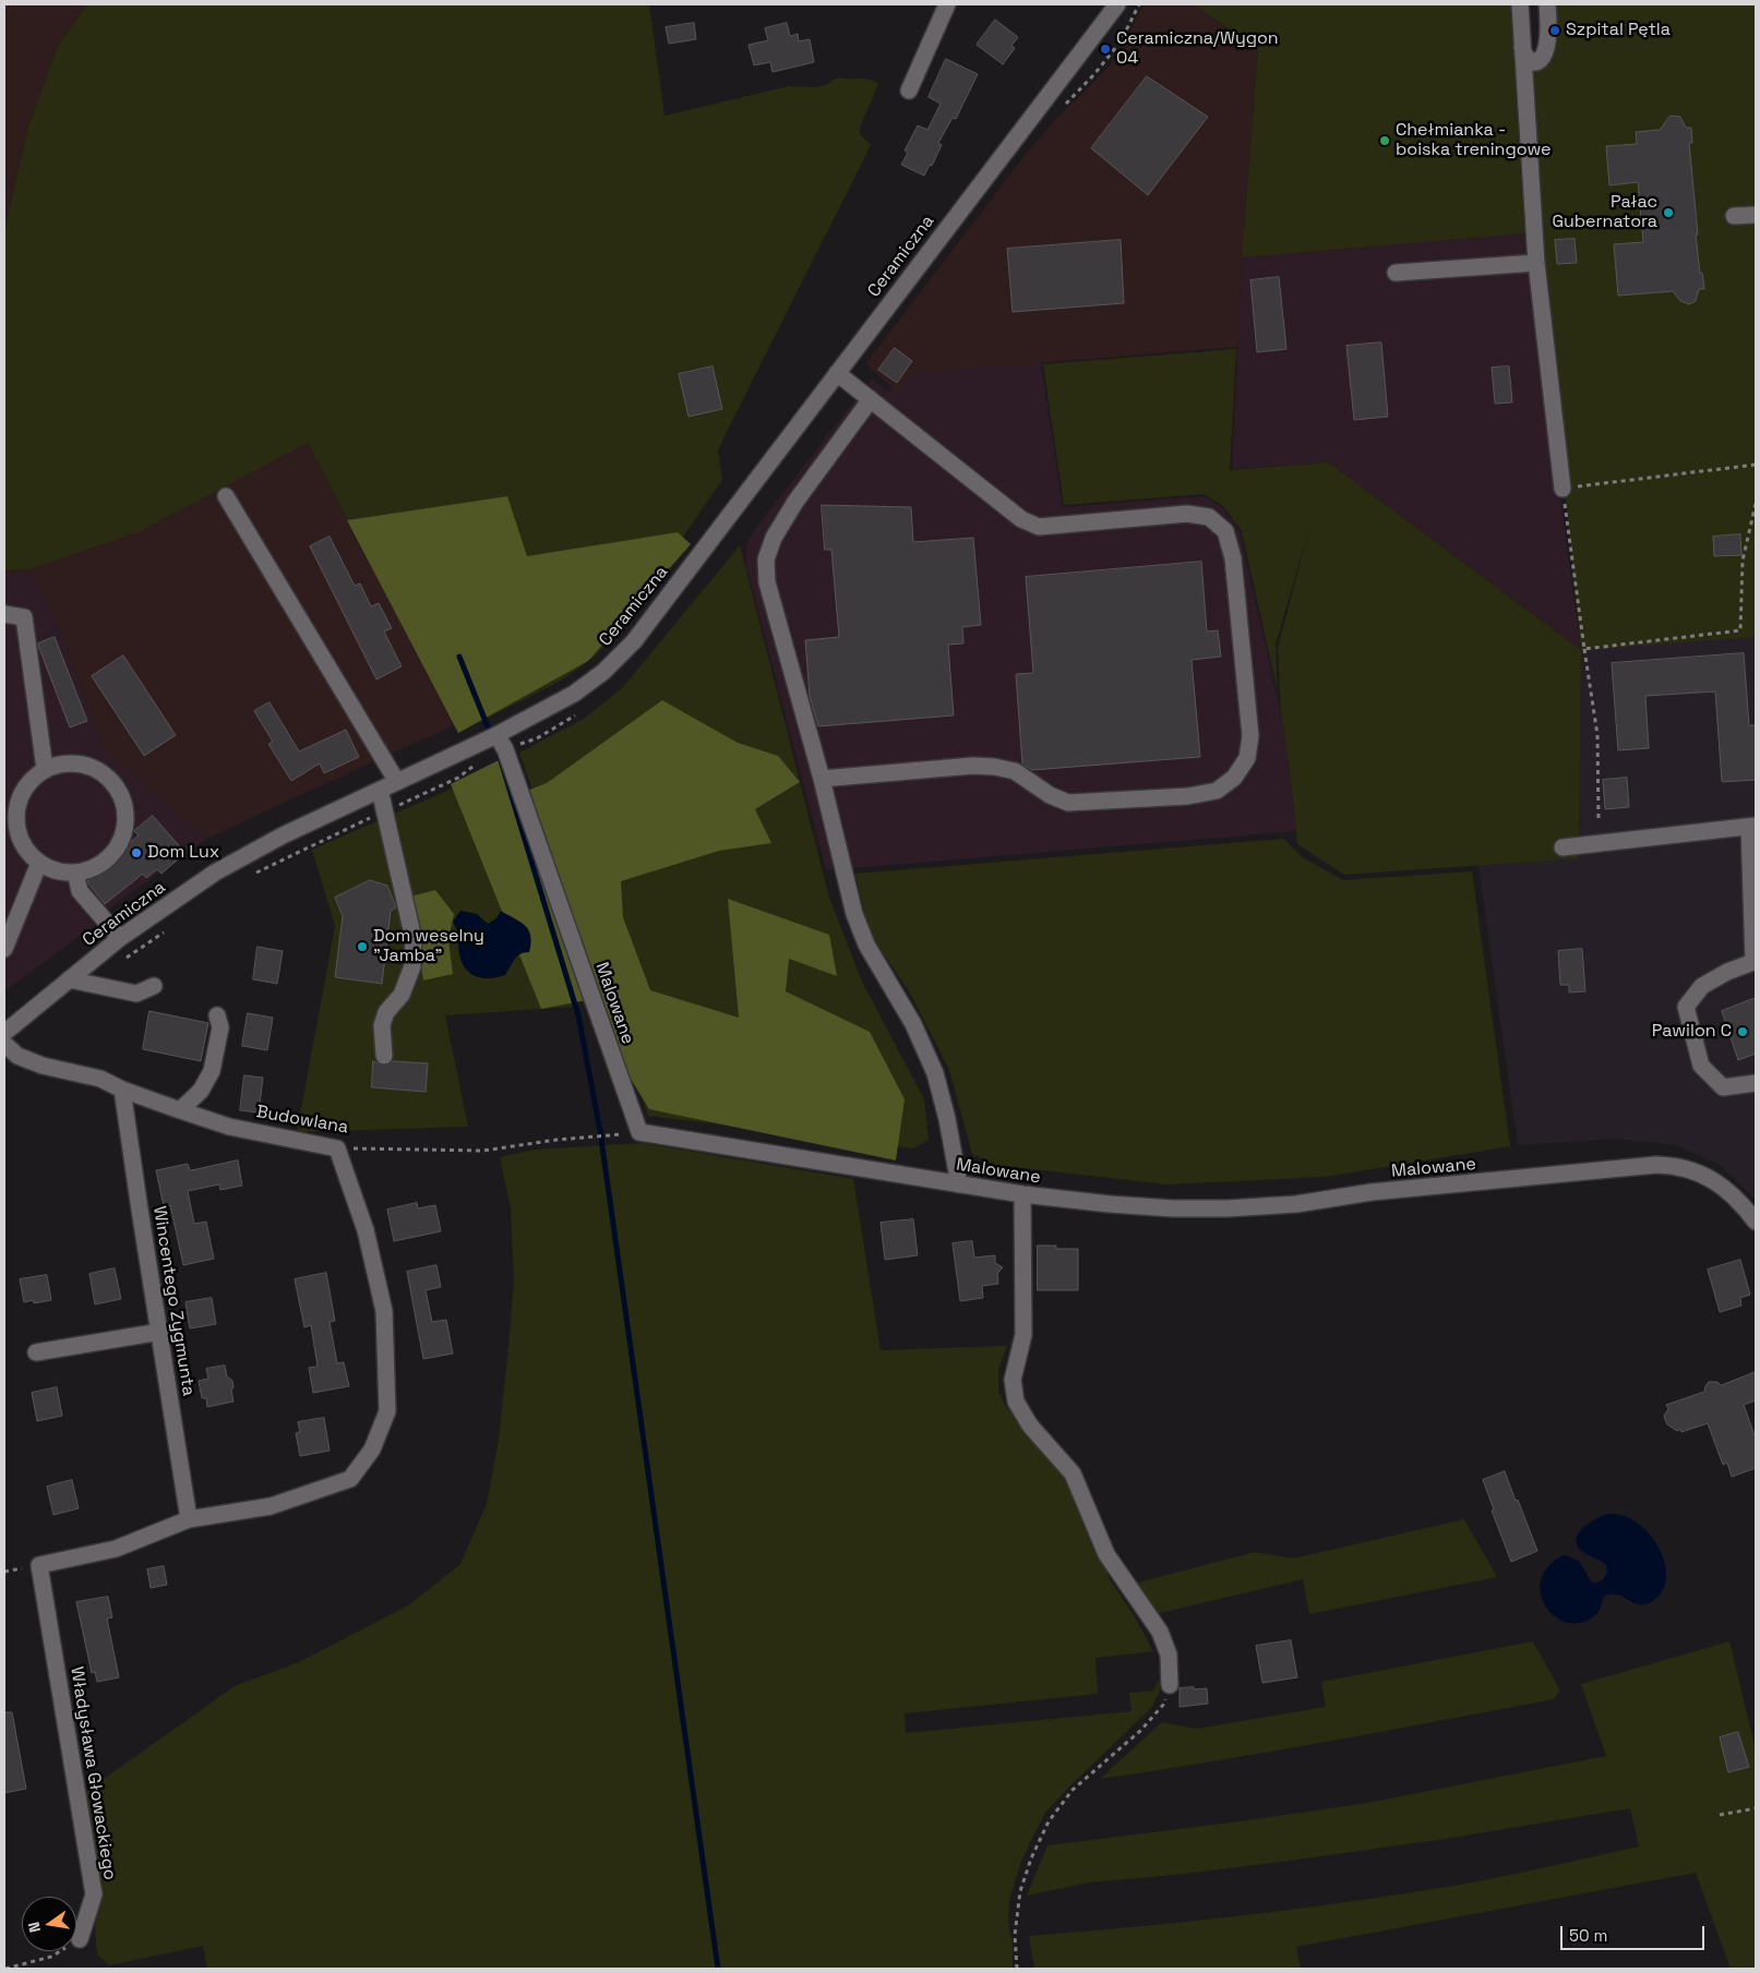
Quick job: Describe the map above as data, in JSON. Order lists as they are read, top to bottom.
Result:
{
  "streets": {
    "street": [
      "Ceramiczna",
      "Malowane",
      "Budowlana",
      "Wincentego Zygmunta",
      "Władysława Głowackiego"
    ]
  },
  "crossings": [
    ["Ceramiczna", "Malowane"],
    ["Budowlana", "Wincentego Zygmunta"],
    ["Wincentego Zygmunta", "Władysława Głowackiego"]
  ],
  "places": [
    "Szpital Pętla",
    "Ceramiczna/Wygon 04",
    "Chełmianka - boiska treningowe",
    "Pałac Gubernatora",
    "Dom Lux",
    "Dom weselny \"Jamba\"",
    "Pawilon C"
  ],
  "scale_bar": "50 m",
  "north": "left"
}
